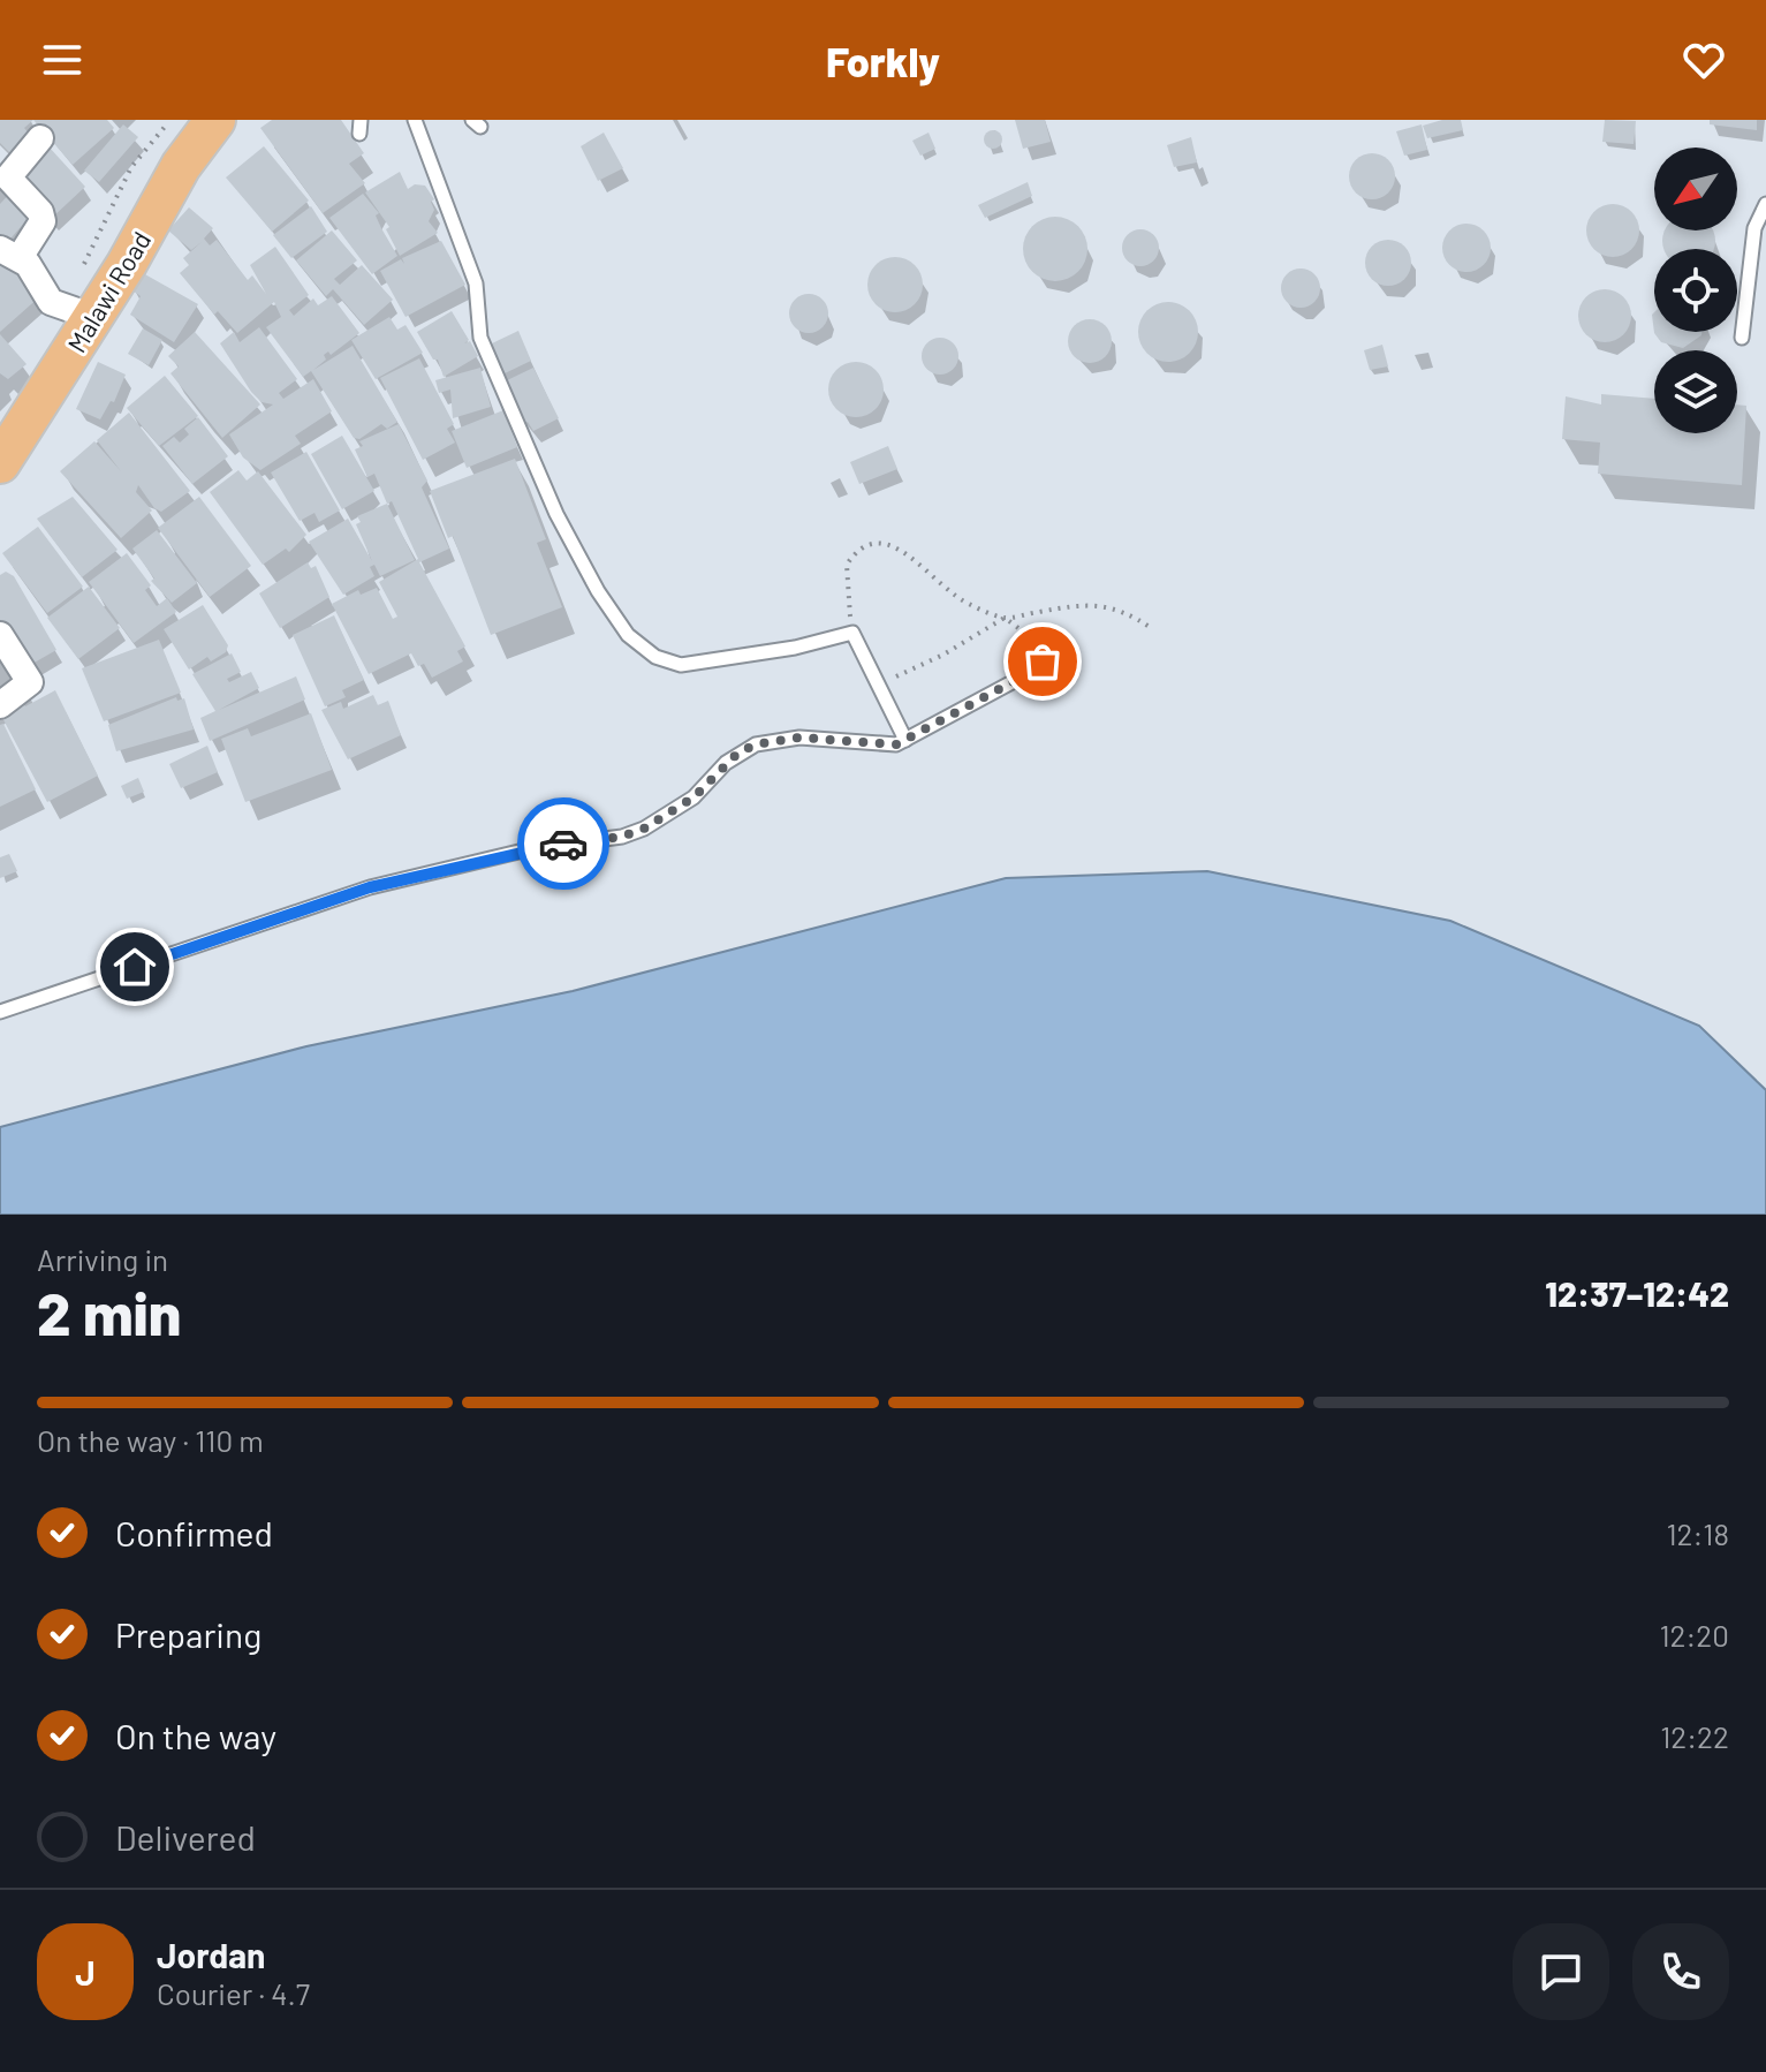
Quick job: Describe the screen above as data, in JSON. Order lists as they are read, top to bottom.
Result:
{
  "streets": {
    "main road": ["Malawi Road"]
  },
  "north": "bottom left",
  "page": {
    "header": "Forkly",
    "heading": ["2 min", "Arriving in", "12:37–12:42"],
    "panel": ["Jordan", "Courier · 4.7"],
    "bar": "On the way · 110 m",
    "list": [
      ["Confirmed", "12:18"],
      ["Preparing", "12:20"],
      ["On the way", "12:22"],
      "Delivered"
    ],
    "round": "J"
  }
}
